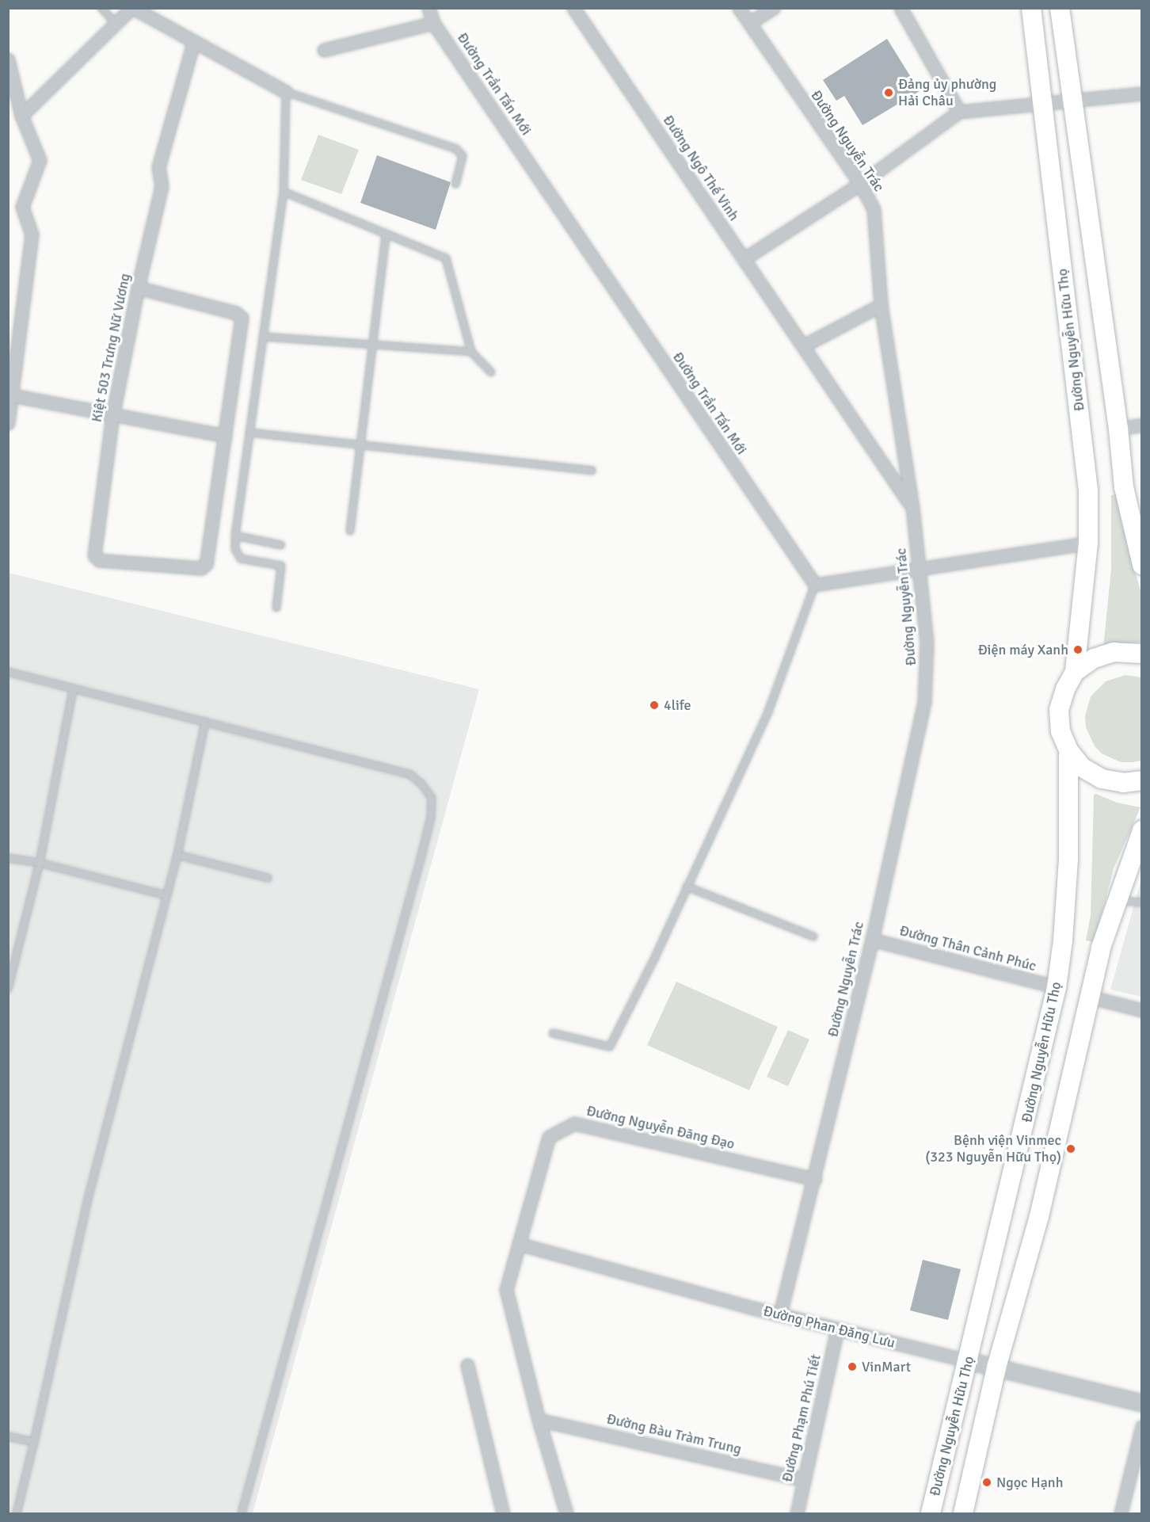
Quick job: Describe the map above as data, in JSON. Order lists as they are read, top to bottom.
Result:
{
  "streets": {
    "main road": ["Đường Nguyễn Hữu Thọ"],
    "street": [
      "Đường Trần Tấn Mới",
      "Đường Nguyễn Trác",
      "Đường Ngô Thế Vinh",
      "Kiệt 503 Trưng Nữ Vương",
      "Đường Thân Cảnh Phúc",
      "Đường Nguyễn Đăng Đạo",
      "Đường Phan Đăng Lưu",
      "Đường Phạm Phú Tiết",
      "Đường Bàu Tràm Trung"
    ]
  },
  "crossings": [
    ["Đường Nguyễn Trác", "Đường Ngô Thế Vinh"],
    ["Đường Nguyễn Trác", "Đường Thân Cảnh Phúc"],
    ["Đường Nguyễn Trác", "Đường Nguyễn Đăng Đạo"],
    ["Đường Nguyễn Trác", "Đường Phan Đăng Lưu"],
    ["Đường Nguyễn Hữu Thọ", "Đường Thân Cảnh Phúc"],
    ["Đường Nguyễn Hữu Thọ", "Đường Phan Đăng Lưu"],
    ["Đường Nguyễn Đăng Đạo", "Đường Phan Đăng Lưu"],
    ["Đường Nguyễn Đăng Đạo", "Đường Bàu Tràm Trung"],
    ["Đường Phan Đăng Lưu", "Đường Phạm Phú Tiết"],
    ["Đường Phạm Phú Tiết", "Đường Bàu Tràm Trung"]
  ],
  "places": [
    "Đảng ủy phường Hải Châu",
    "Điện máy Xanh",
    "4life",
    "Bệnh viện Vinmec (323 Nguyễn Hữu Thọ)",
    "VinMart",
    "Ngọc Hạnh"
  ]
}
